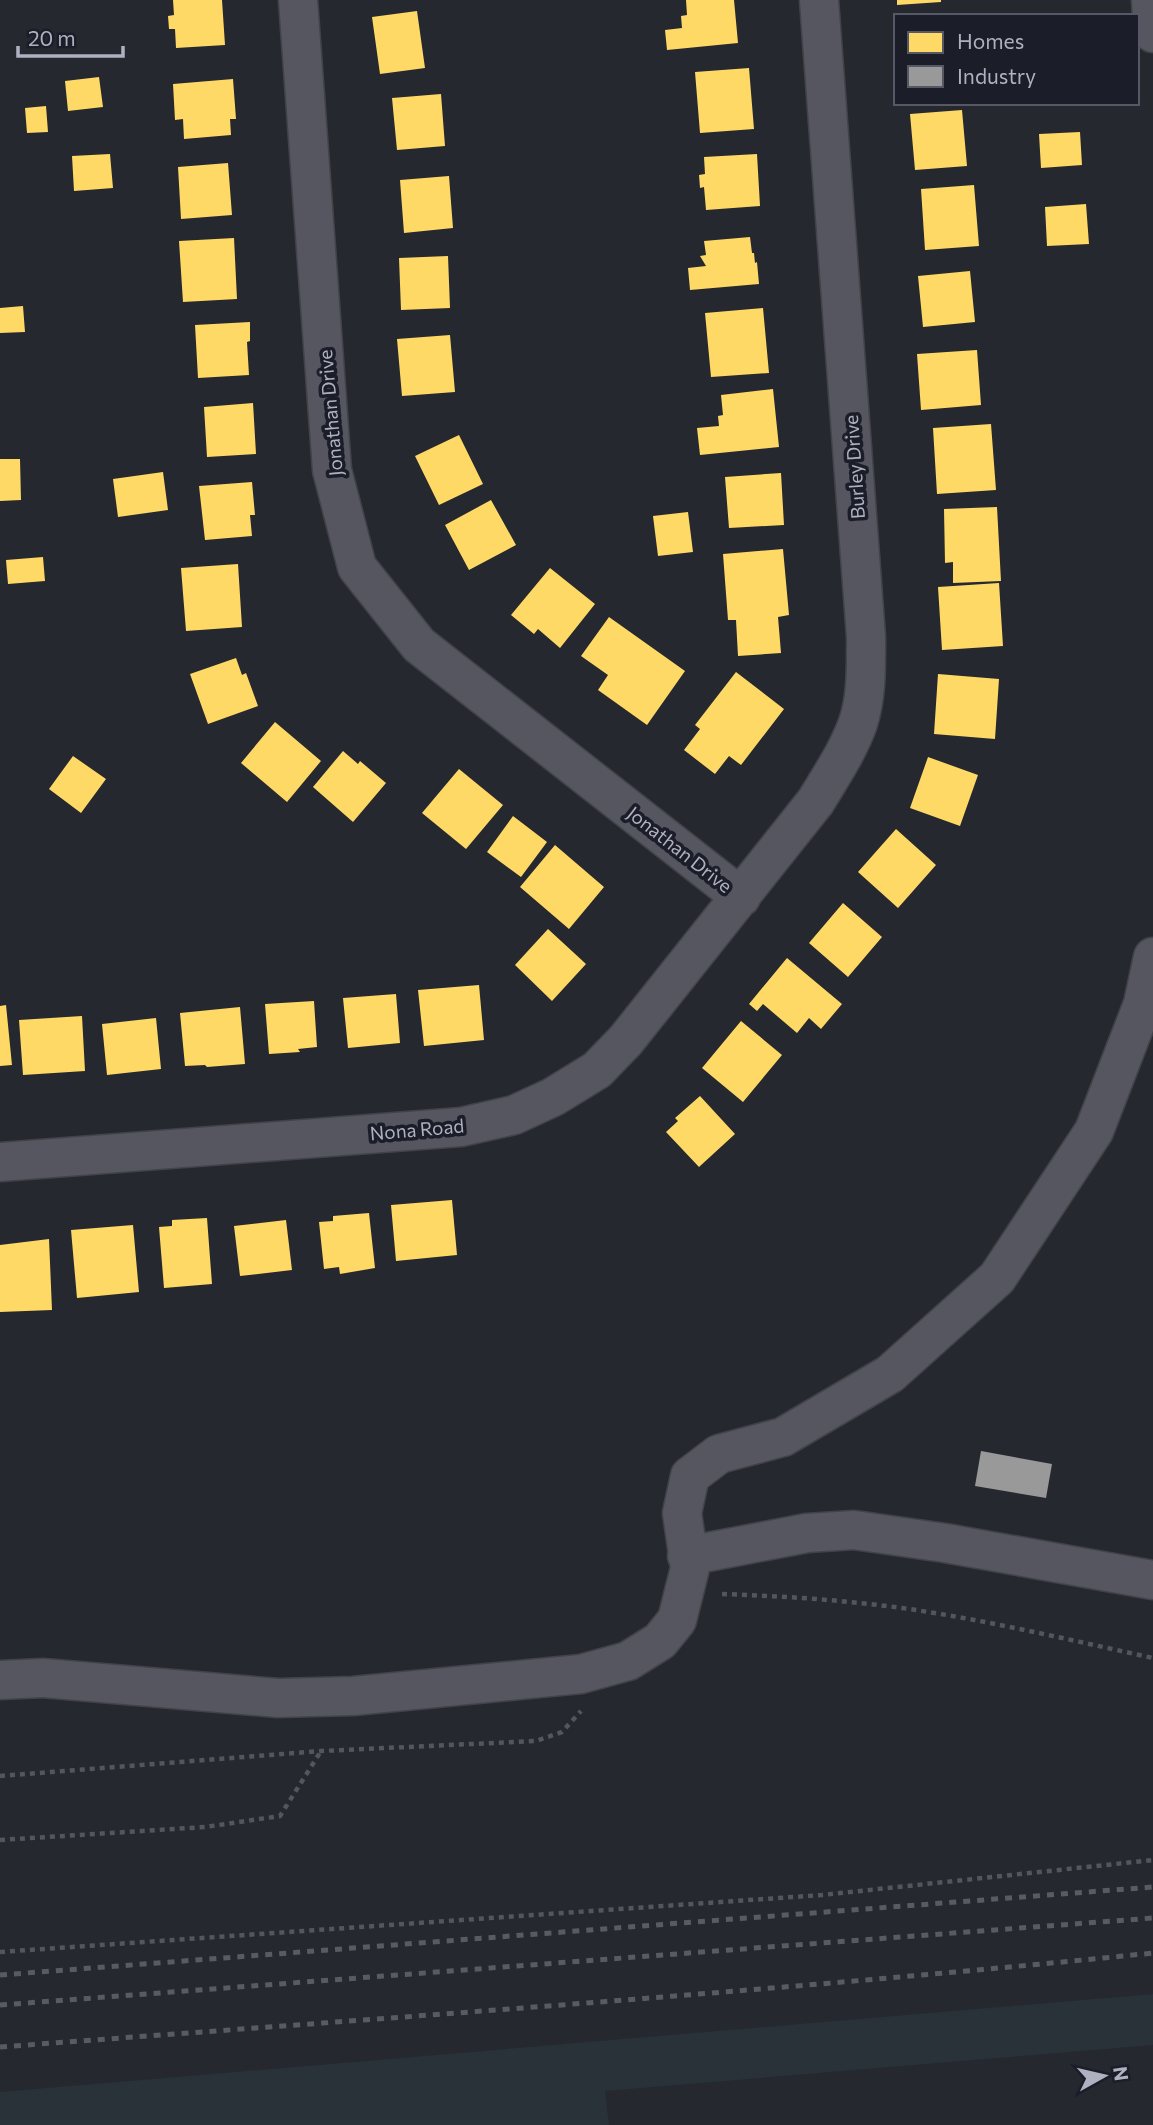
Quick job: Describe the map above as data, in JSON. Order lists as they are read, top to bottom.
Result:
{
  "streets": {
    "street": ["Jonathan Drive", "Burley Drive", "Nona Road"]
  },
  "crossings": [
    ["Jonathan Drive", "Burley Drive"],
    ["Jonathan Drive", "Nona Road"],
    ["Burley Drive", "Nona Road"]
  ],
  "legend": ["Homes", "Industry"],
  "scale_bar": "20 m",
  "north": "right"
}
